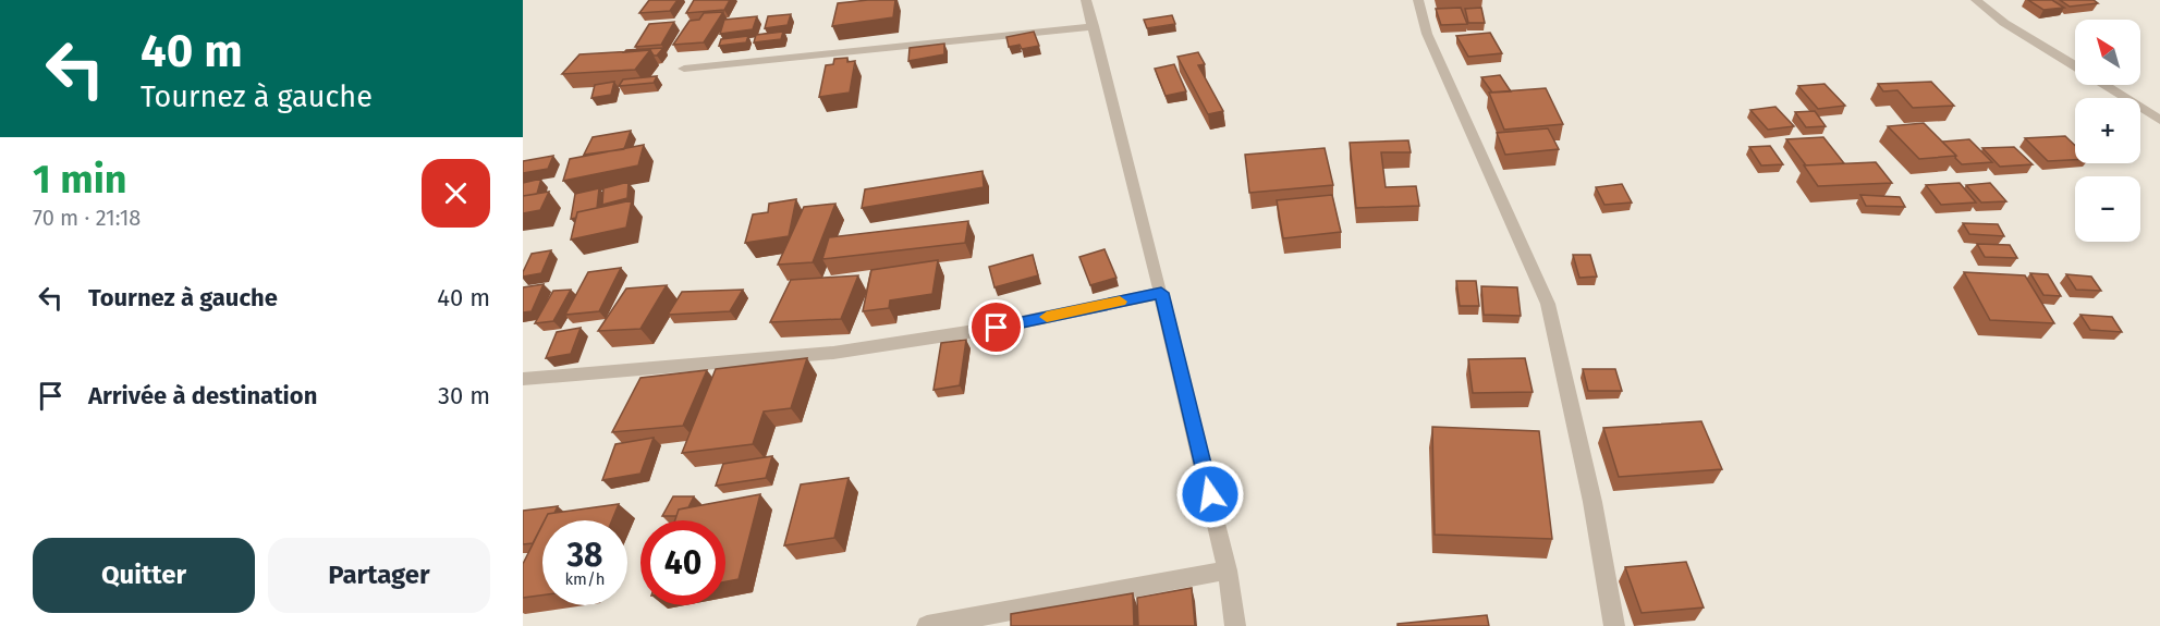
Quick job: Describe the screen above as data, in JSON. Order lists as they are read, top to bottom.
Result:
{
  "north": "top left",
  "page": {
    "turn": ["40 m", "Tournez à gauche"],
    "map_buttons": ["+", "−"],
    "heading": ["1 min", "70 m · 21:18"],
    "list": [
      {
        "name": "Tournez à gauche",
        "value": "40 m"
      },
      {
        "name": "Arrivée à destination",
        "value": "30 m"
      }
    ],
    "speed": "38 km/h",
    "limit": "40",
    "buttons": ["Quitter", "Partager"]
  }
}
